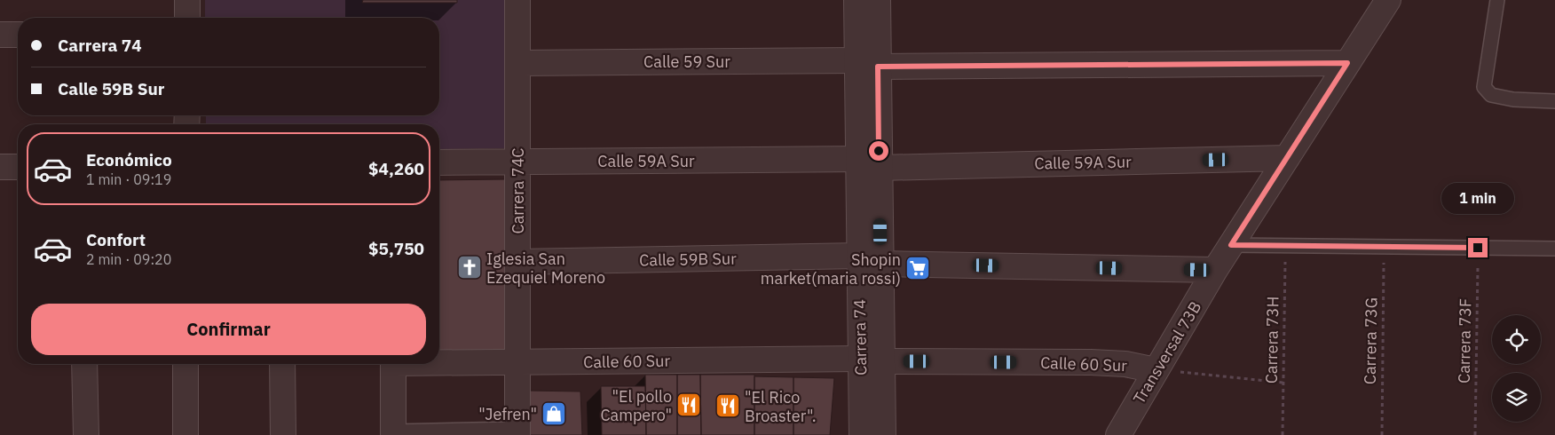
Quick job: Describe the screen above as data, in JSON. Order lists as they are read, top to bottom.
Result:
{
  "streets": {
    "street": [
      "Calle 59 Sur",
      "Calle 59A Sur",
      "Carrera 74C",
      "Calle 59B Sur",
      "Carrera 74",
      "Transversal 73B",
      "Calle 60 Sur"
    ],
    "path": ["Carrera 73H", "Carrera 73G", "Carrera 73F"]
  },
  "crossings": [
    ["Calle 59 Sur", "Carrera 74C"],
    ["Calle 59 Sur", "Carrera 74"],
    ["Calle 59 Sur", "Transversal 73B"],
    ["Calle 59A Sur", "Carrera 74C"],
    ["Calle 59A Sur", "Carrera 74"],
    ["Calle 59A Sur", "Transversal 73B"],
    ["Carrera 74C", "Calle 59B Sur"],
    ["Carrera 74C", "Calle 60 Sur"],
    ["Calle 59B Sur", "Carrera 74"],
    ["Calle 59B Sur", "Transversal 73B"],
    ["Carrera 74", "Calle 60 Sur"],
    ["Transversal 73B", "Calle 60 Sur"]
  ],
  "places": {
    "church": ["Iglesia San Ezequiel Moreno"],
    "supermarket": ["Shopin market(maria rossi)"],
    "restaurant": ["\"El pollo Campero\"", "\"El Rico Broaster\"."],
    "shop": ["\"Jefren\""]
  },
  "page": {
    "banner": ["Carrera 74", "Calle 59B Sur"],
    "list": [
      {
        "name": "Económico",
        "note": "1 min · 09:19",
        "value": "$4,260"
      },
      {
        "name": "Confort",
        "note": "2 min · 09:20",
        "value": "$5,750"
      }
    ],
    "bubble": "1 min",
    "buttons": "Confirmar"
  }
}
